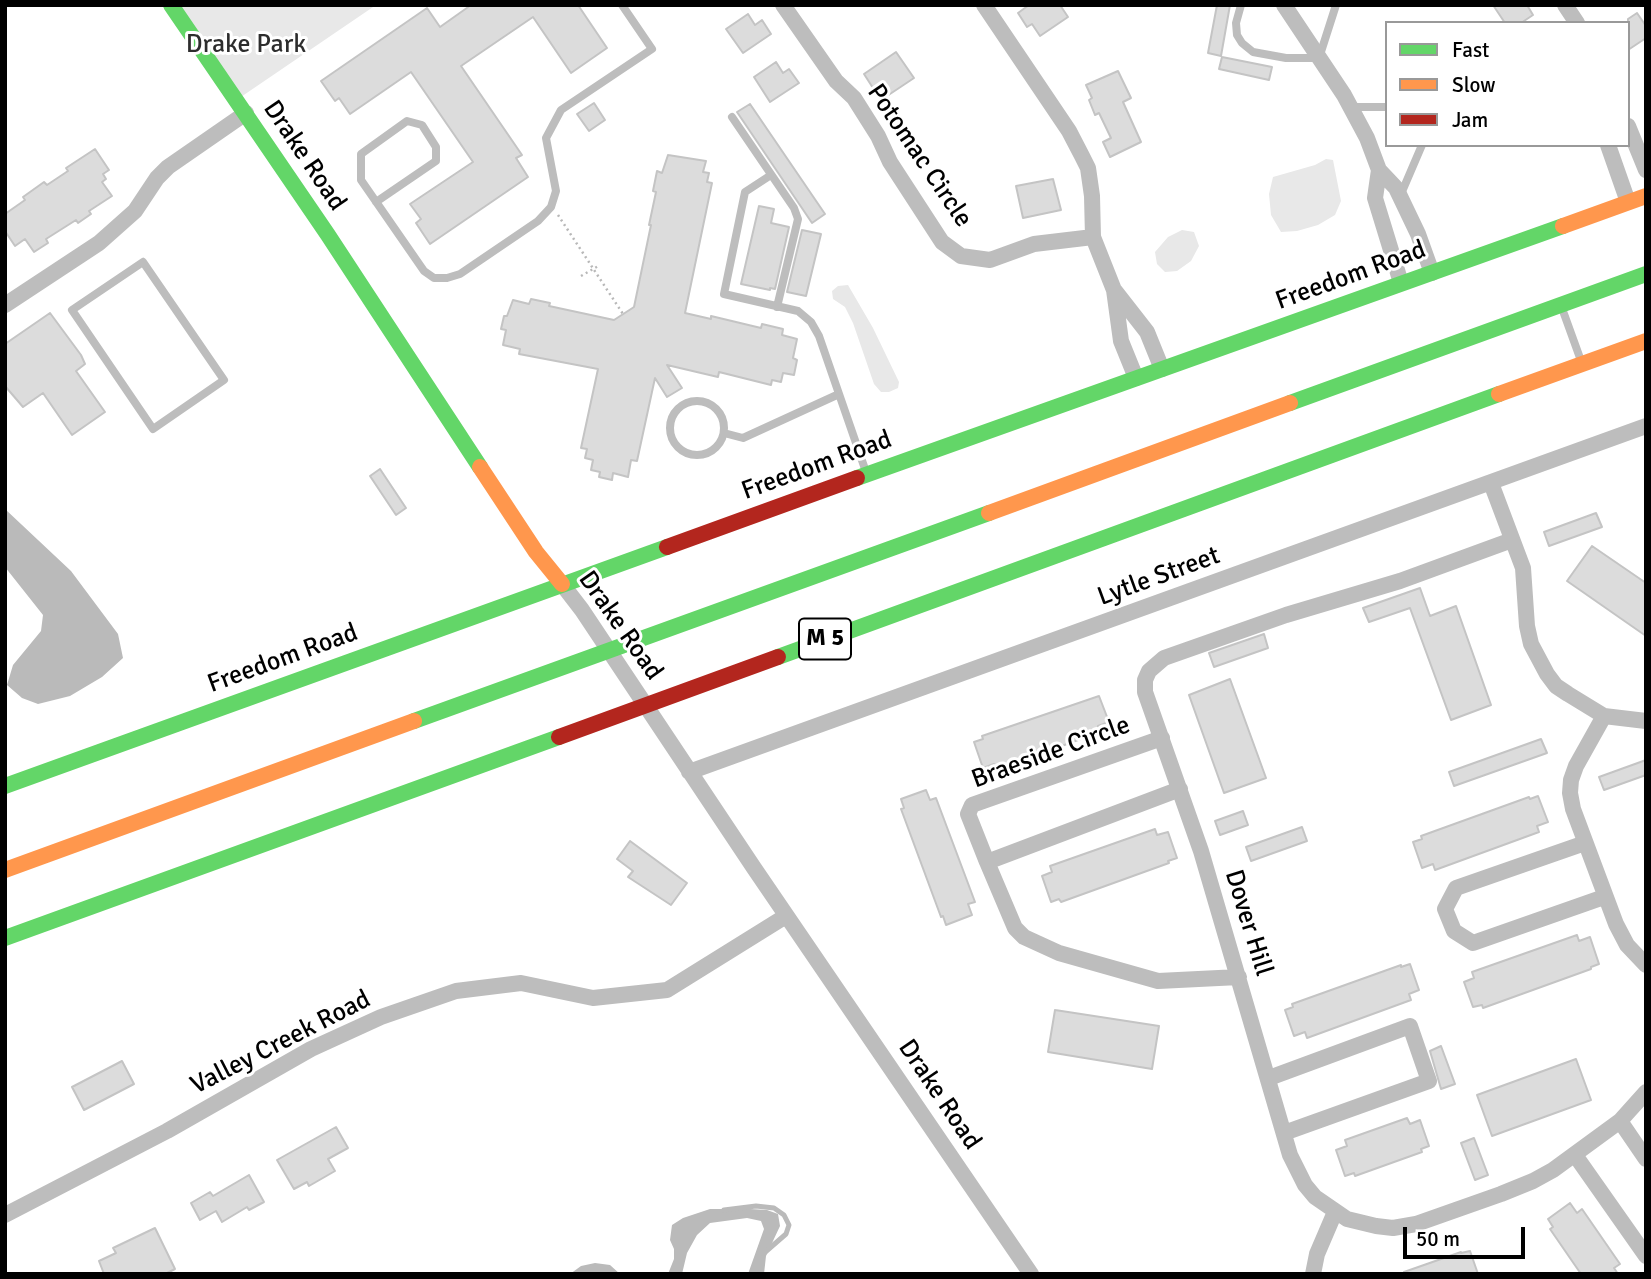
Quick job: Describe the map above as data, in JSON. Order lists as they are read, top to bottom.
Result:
{
  "streets": {
    "main road": ["Drake Road", "Freedom Road", "M 5"],
    "street": [
      "Potomac Circle",
      "Lytle Street",
      "Braeside Circle",
      "Dover Hill",
      "Valley Creek Road"
    ]
  },
  "crossings": [
    ["Drake Road", "Freedom Road"],
    ["Drake Road", "Lytle Street"],
    ["Drake Road", "Valley Creek Road"],
    ["Braeside Circle", "Dover Hill"]
  ],
  "parks": ["Drake Park"],
  "legend": ["Fast", "Slow", "Jam"],
  "scale_bar": "50 m"
}
